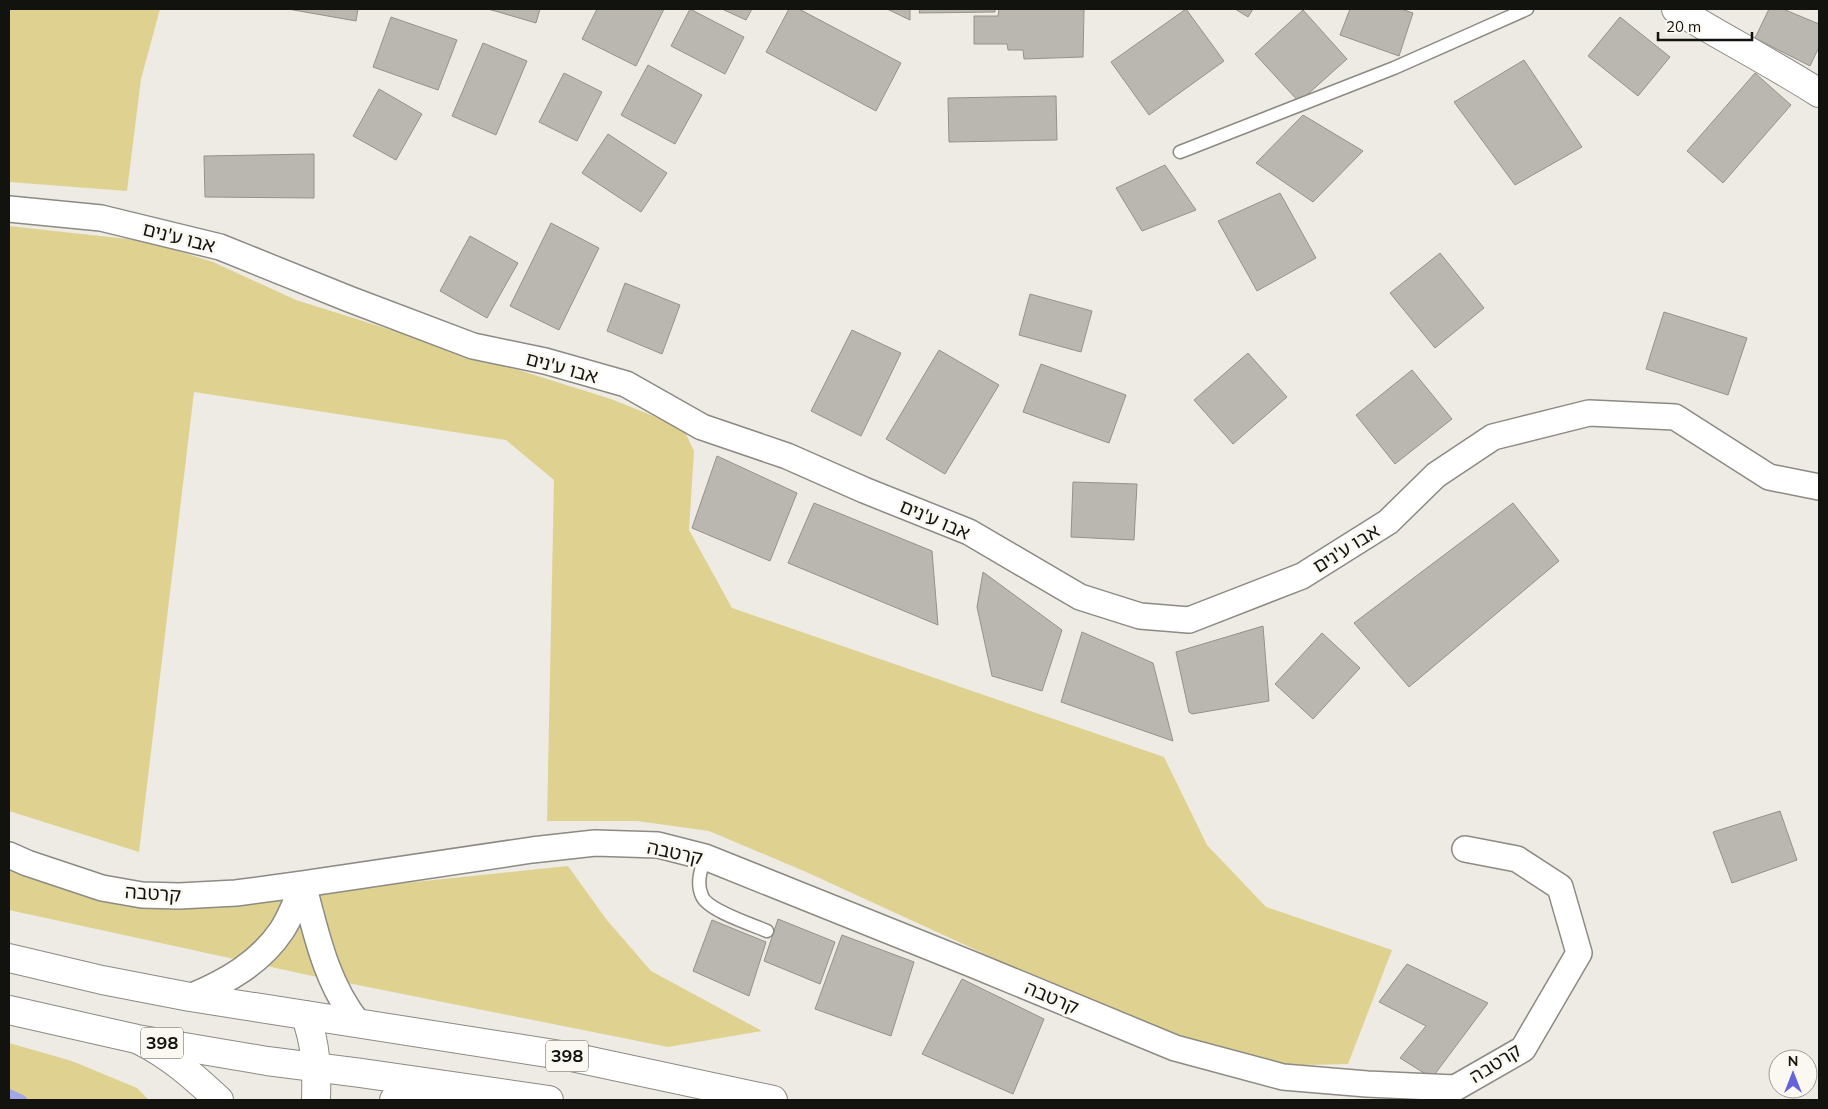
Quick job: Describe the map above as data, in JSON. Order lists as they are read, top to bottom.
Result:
{
  "streets": {
    "main road": ["398"],
    "street": ["אבו ע'נים", "קרטבה"]
  },
  "scale_bar": "20 m",
  "north": "top"
}
